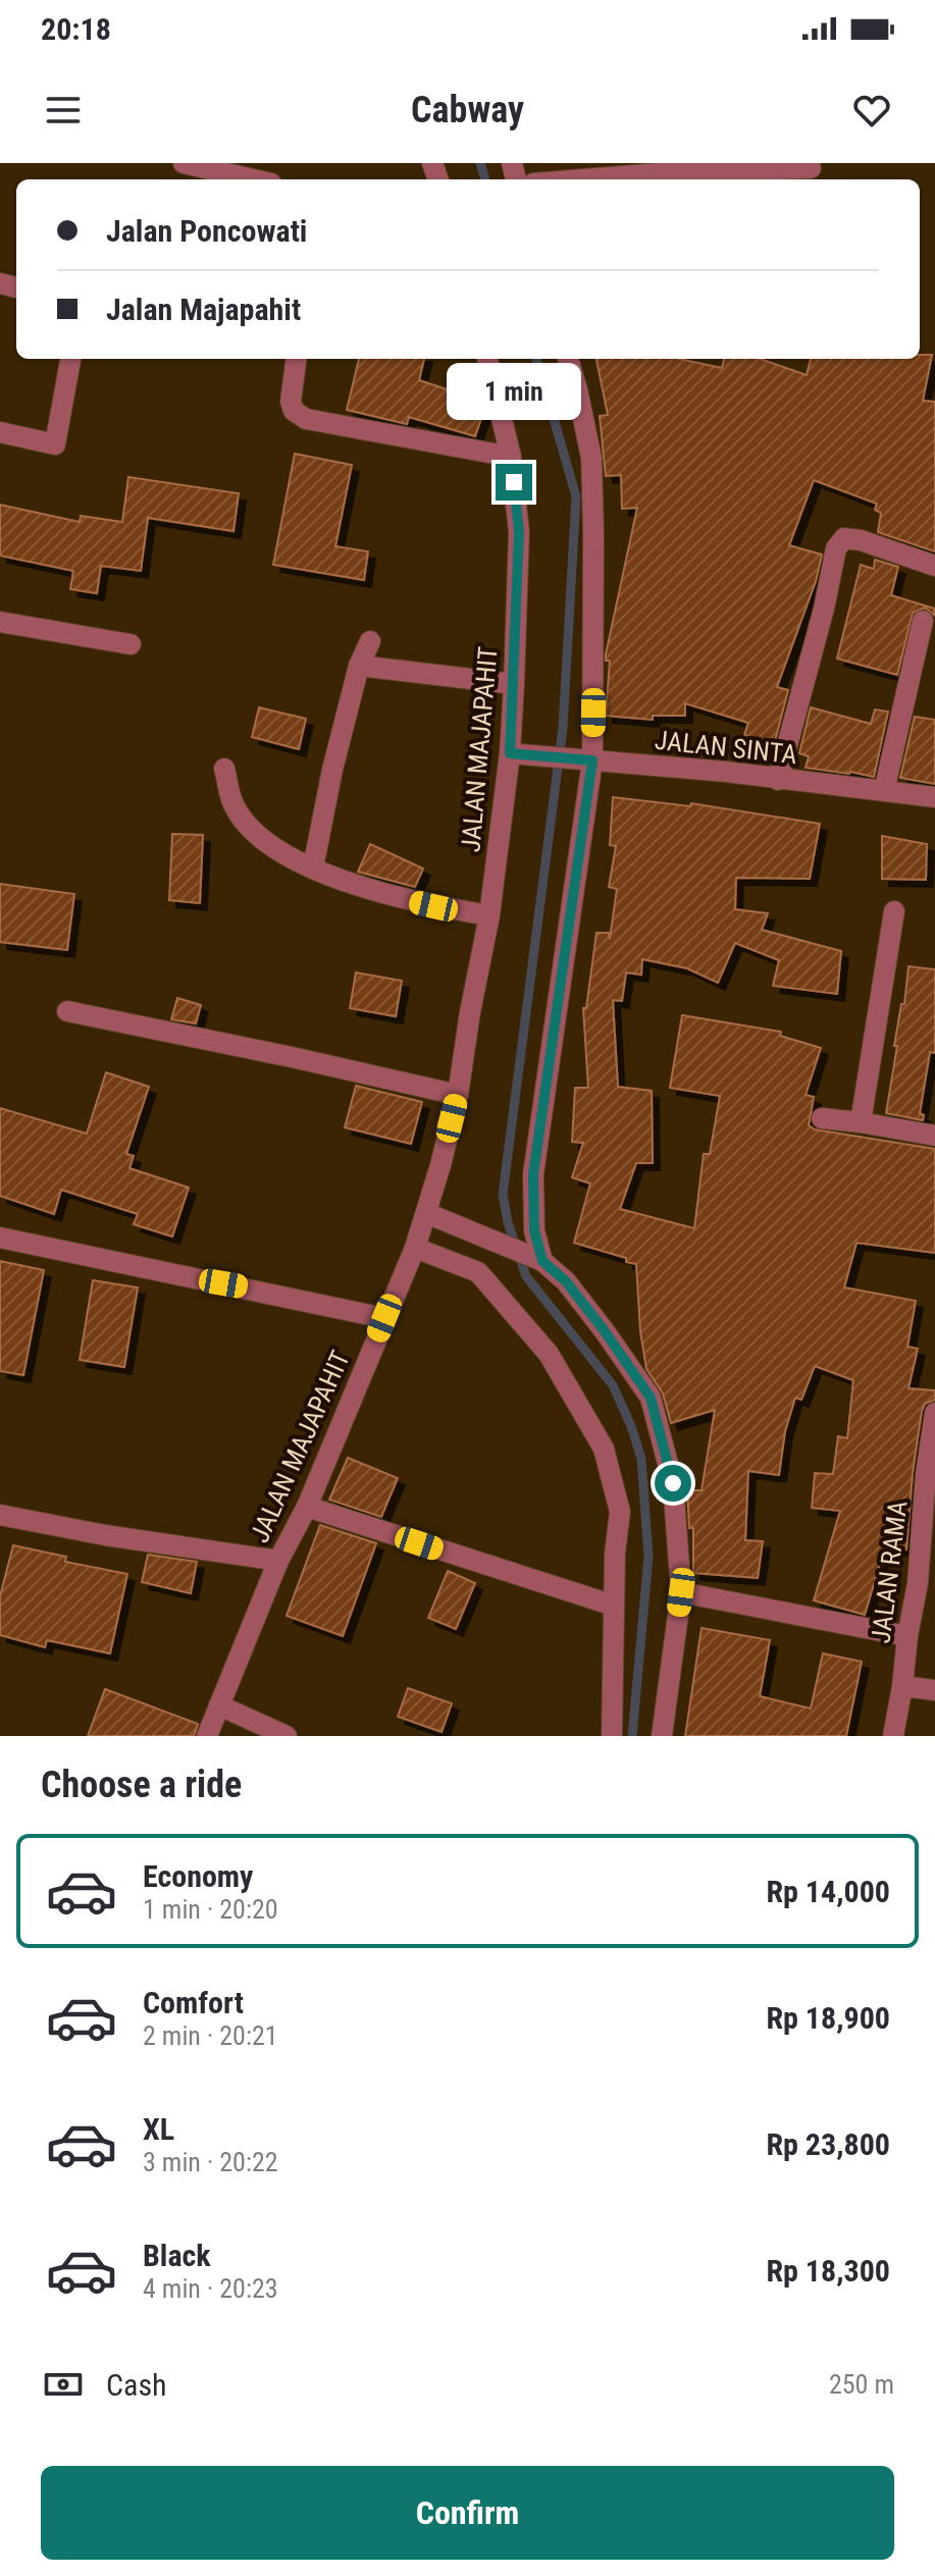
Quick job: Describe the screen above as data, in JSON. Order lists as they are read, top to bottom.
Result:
{
  "streets": {
    "street": ["JALAN SINTA", "JALAN MAJAPAHIT", "JALAN RAMA"]
  },
  "crossings": [
    ["JALAN SINTA", "JALAN MAJAPAHIT"]
  ],
  "page": {
    "status": "20:18",
    "header": "Cabway",
    "banner": ["Jalan Poncowati", "Jalan Majapahit"],
    "bubble": "1 min",
    "heading": "Choose a ride",
    "list": [
      {
        "name": "Economy",
        "note": "1 min · 20:20",
        "value": "Rp 14,000"
      },
      {
        "name": "Comfort",
        "note": "2 min · 20:21",
        "value": "Rp 18,900"
      },
      {
        "name": "XL",
        "note": "3 min · 20:22",
        "value": "Rp 23,800"
      },
      {
        "name": "Black",
        "note": "4 min · 20:23",
        "value": "Rp 18,300"
      }
    ],
    "pay": ["Cash", "250 m"],
    "buttons": "Confirm"
  }
}
